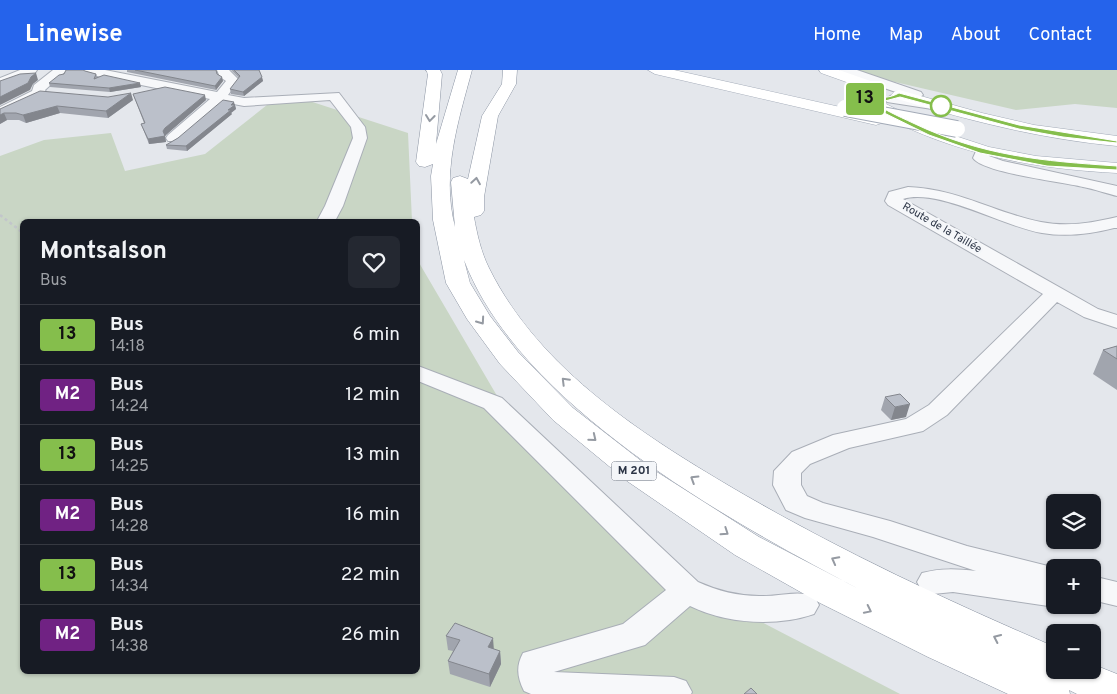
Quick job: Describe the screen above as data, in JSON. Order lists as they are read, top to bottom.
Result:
{
  "streets": {
    "main road": ["M 201"],
    "street": ["Route de la Taillée"]
  },
  "lines": ["bus line 13"],
  "page": {
    "header": "Linewise",
    "nav": [
      "Home",
      "Map",
      "About",
      "Contact"
    ],
    "on_map": "13",
    "heading": ["Montsalson", "Bus"],
    "list": [
      {
        "mark": "13",
        "name": "Bus",
        "note": "14:18",
        "value": "6 min"
      },
      {
        "mark": "M2",
        "name": "Bus",
        "note": "14:24",
        "value": "12 min"
      },
      {
        "mark": "13",
        "name": "Bus",
        "note": "14:25",
        "value": "13 min"
      },
      {
        "mark": "M2",
        "name": "Bus",
        "note": "14:28",
        "value": "16 min"
      },
      {
        "mark": "13",
        "name": "Bus",
        "note": "14:34",
        "value": "22 min"
      },
      {
        "mark": "M2",
        "name": "Bus",
        "note": "14:38",
        "value": "26 min"
      }
    ],
    "map_buttons": ["+", "−"]
  }
}
